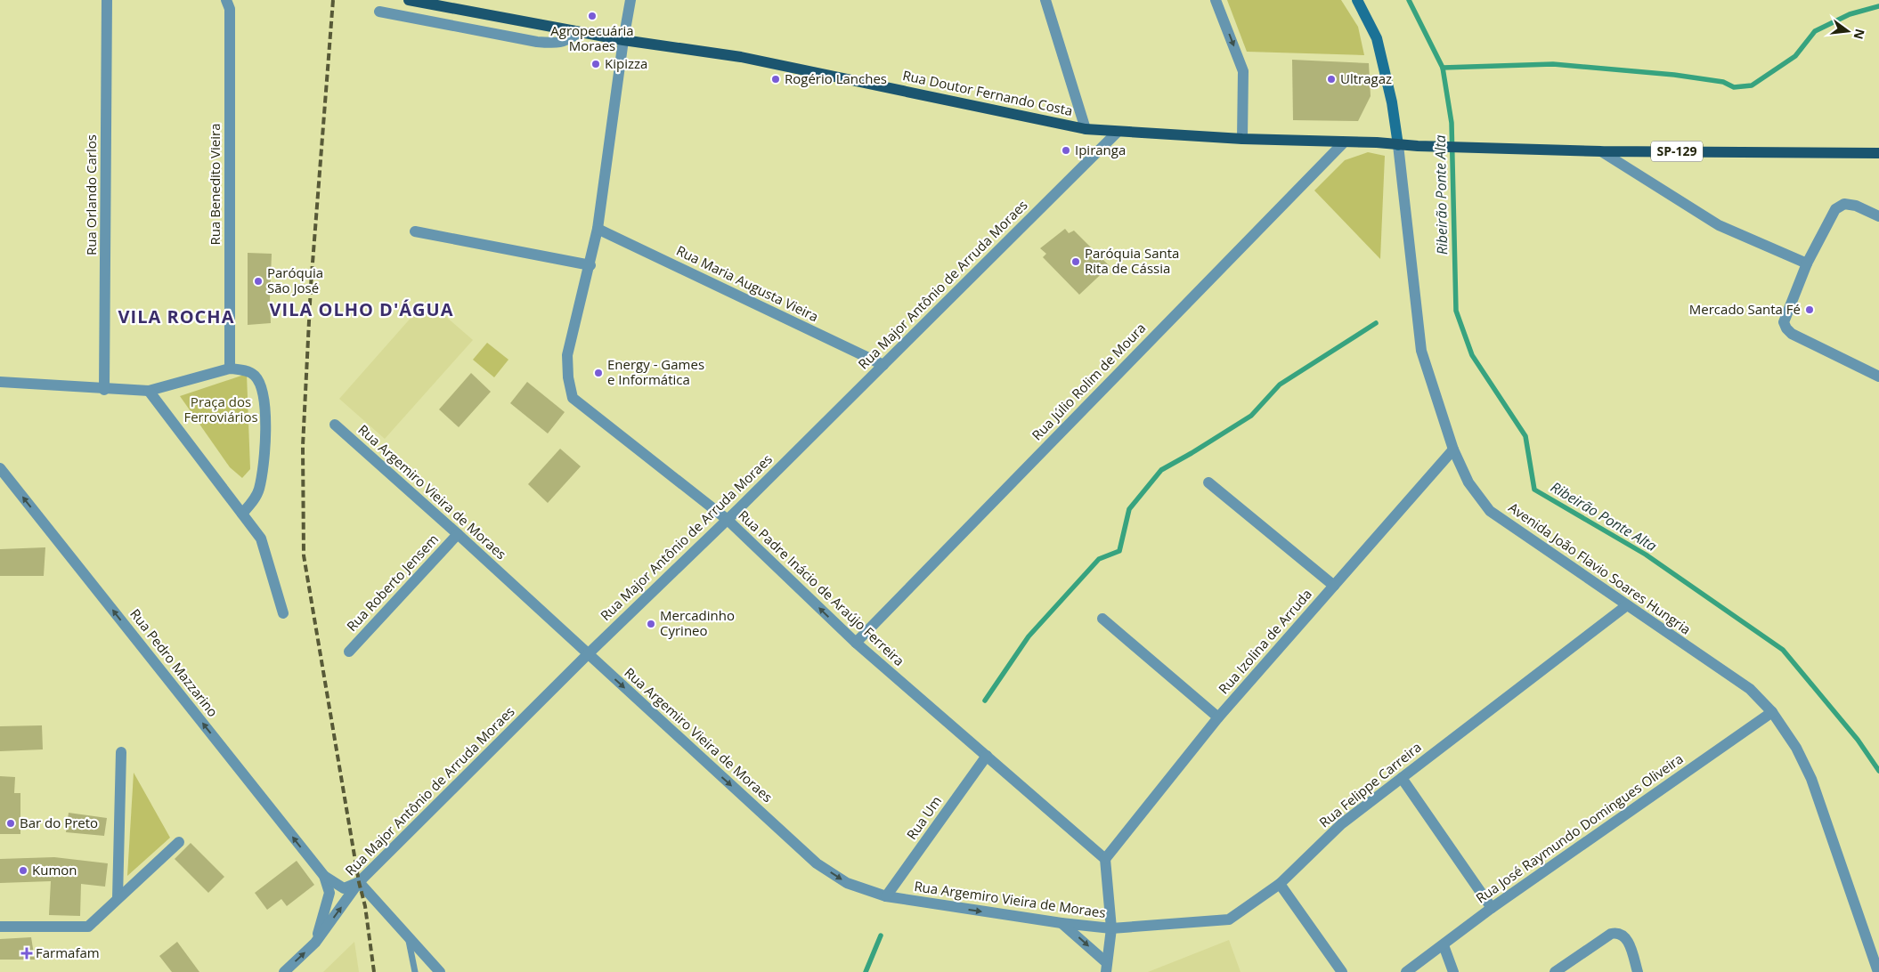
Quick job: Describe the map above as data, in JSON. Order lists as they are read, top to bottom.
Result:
{
  "streets": {
    "main road": ["Rua Doutor Fernando Costa", "SP-129"],
    "street": [
      "Rua Benedito Vieira",
      "Rua Orlando Carlos",
      "Rua Maria Augusta Vieira",
      "Rua Major Antônio de Arruda Moraes",
      "Rua Júlio Rolim de Moura",
      "Rua Argemiro Vieira de Moraes",
      "Avenida João Flavio Soares Hungria",
      "Rua Roberto Jensem",
      "Rua Padre Inácio de Araújo Ferreira",
      "Rua Izolina de Arruda",
      "Rua Pedro Mazzarino",
      "Rua Felippe Carreira",
      "Rua Um",
      "Rua José Raymundo Domingues Oliveira"
    ]
  },
  "crossings": [
    ["Rua Doutor Fernando Costa", "SP-129"],
    ["Rua Doutor Fernando Costa", "Rua Major Antônio de Arruda Moraes"],
    ["Rua Doutor Fernando Costa", "Rua Júlio Rolim de Moura"],
    ["Rua Doutor Fernando Costa", "Avenida João Flavio Soares Hungria"],
    ["Rua Doutor Fernando Costa", "Rua Padre Inácio de Araújo Ferreira"],
    ["Rua Maria Augusta Vieira", "Rua Major Antônio de Arruda Moraes"],
    ["Rua Maria Augusta Vieira", "Rua Padre Inácio de Araújo Ferreira"],
    ["Rua Major Antônio de Arruda Moraes", "Rua Argemiro Vieira de Moraes"],
    ["Rua Major Antônio de Arruda Moraes", "Rua Padre Inácio de Araújo Ferreira"],
    ["Rua Major Antônio de Arruda Moraes", "Rua Pedro Mazzarino"],
    ["Rua Júlio Rolim de Moura", "Rua Padre Inácio de Araújo Ferreira"],
    ["Rua Argemiro Vieira de Moraes", "Rua Roberto Jensem"],
    ["Rua Argemiro Vieira de Moraes", "Rua Felippe Carreira"],
    ["Rua Argemiro Vieira de Moraes", "Rua Um"],
    ["Avenida João Flavio Soares Hungria", "Rua Izolina de Arruda"],
    ["Avenida João Flavio Soares Hungria", "Rua Felippe Carreira"],
    ["Avenida João Flavio Soares Hungria", "Rua José Raymundo Domingues Oliveira"],
    ["Rua Padre Inácio de Araújo Ferreira", "Rua Izolina de Arruda"],
    ["Rua Padre Inácio de Araújo Ferreira", "Rua Um"]
  ],
  "one_way": ["Rua Argemiro Vieira de Moraes", "Rua Pedro Mazzarino"],
  "districts": ["VILA OLHO D'ÁGUA", "VILA ROCHA"],
  "water": ["Ribeirão Ponte Alta"],
  "parks": ["Praça dos Ferroviários"],
  "places": {
    "other": [
      "Agropecuária Moraes",
      "Kipizza",
      "Rogério Lanches",
      "Ultragaz",
      "Ipiranga",
      "Paróquia Santa Rita de Cássia",
      "Paróquia São José",
      "Mercado Santa Fé",
      "Energy - Games e Informática",
      "Mercadinho Cyrineo",
      "Bar do Preto",
      "Kumon"
    ],
    "health": ["Farmafam"]
  },
  "north": "right"
}
